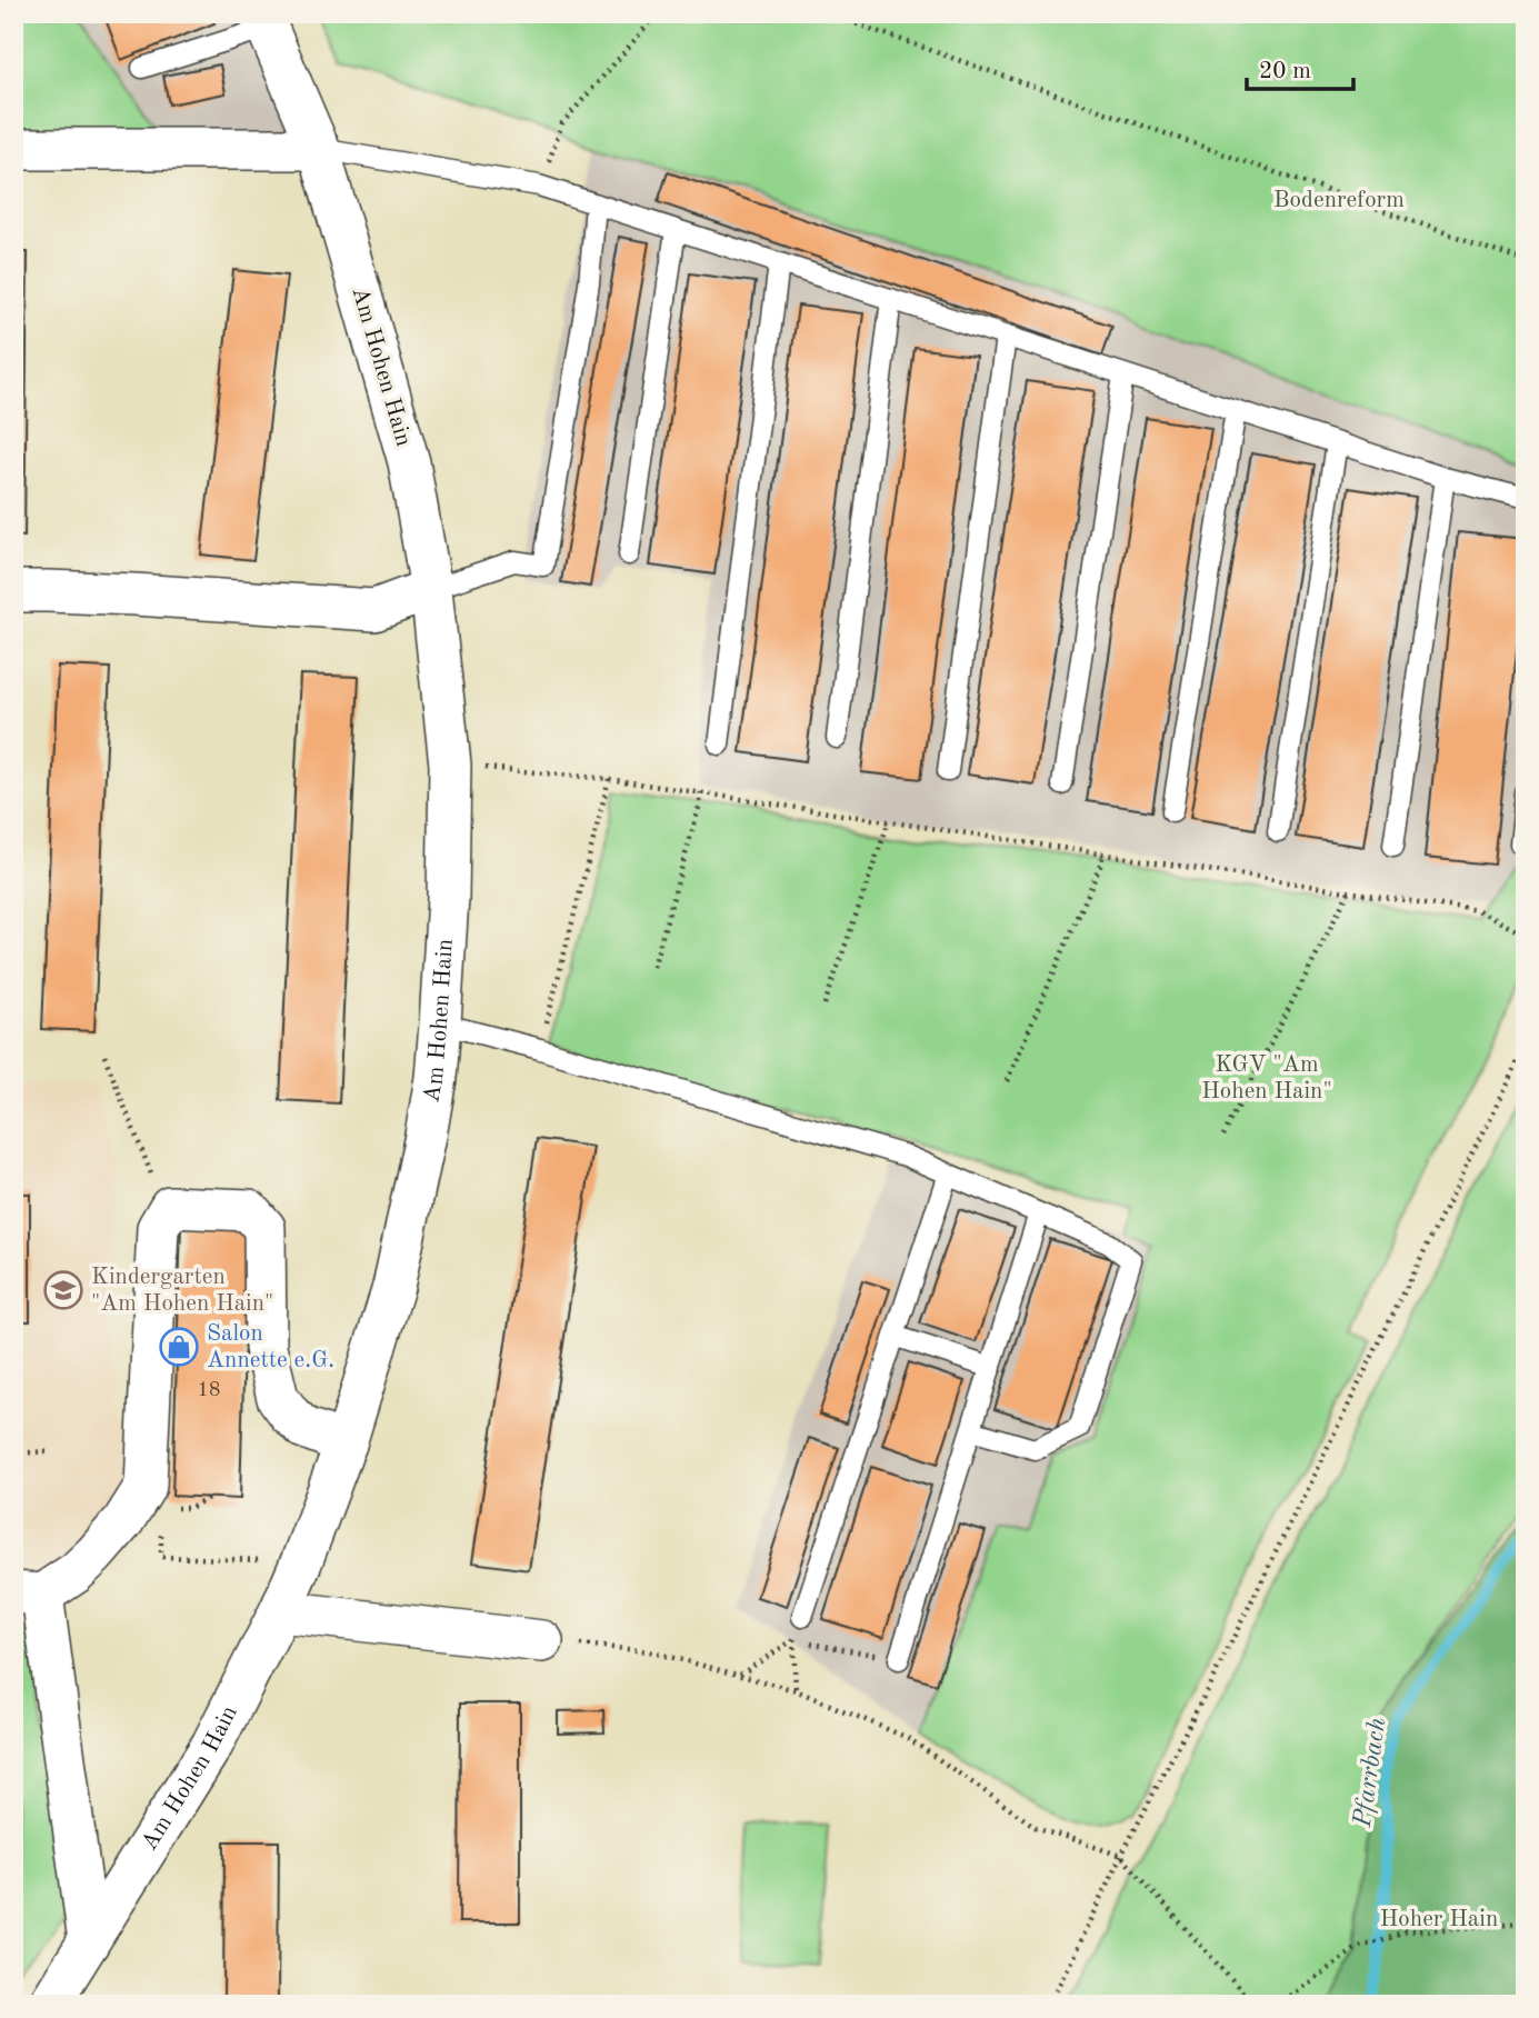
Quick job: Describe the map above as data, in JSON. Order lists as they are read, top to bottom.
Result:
{
  "streets": {
    "street": ["Am Hohen Hain"]
  },
  "water": ["Pfarrbach"],
  "parks": ["Bodenreform", "KGV \"Am Hohen Hain\"", "Hoher Hain"],
  "places": {
    "school or university": ["Kindergarten \"Am Hohen Hain\""],
    "shop": ["Salon Annette e.G."]
  },
  "house_numbers": ["18"],
  "scale_bar": "20 m"
}
